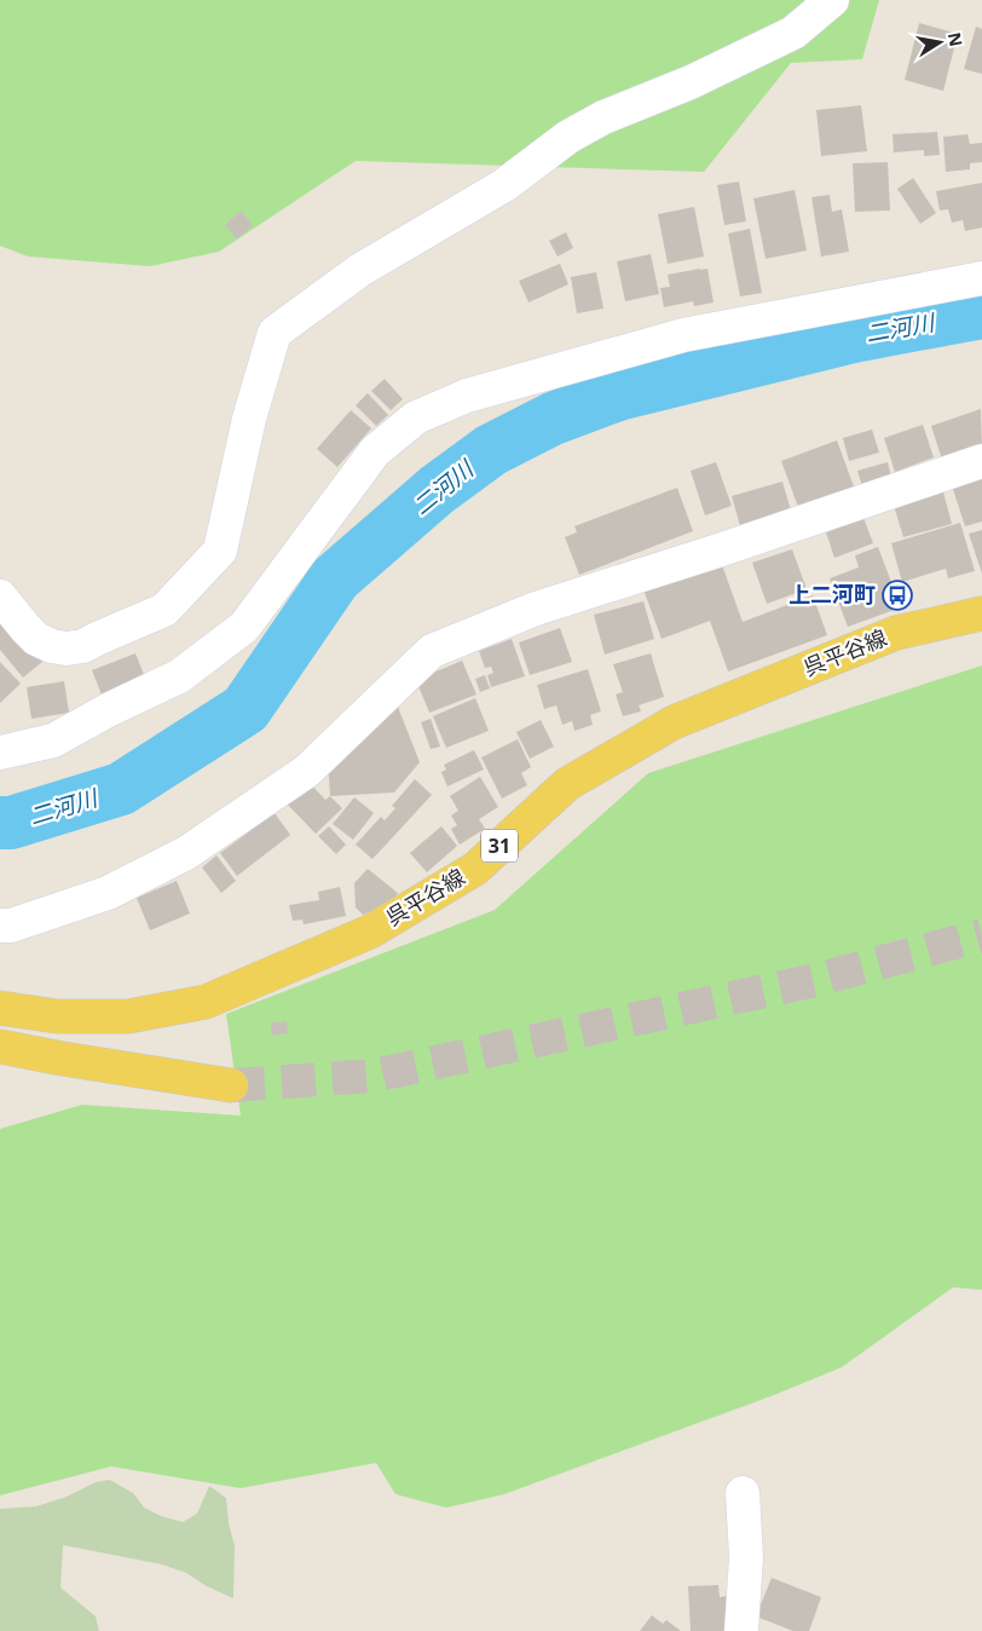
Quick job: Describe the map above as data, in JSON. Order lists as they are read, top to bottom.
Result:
{
  "streets": {
    "main road": ["呉平谷線", "31"]
  },
  "water": ["二河川"],
  "places": {
    "bus stop": ["上二河町"]
  },
  "north": "right"
}
